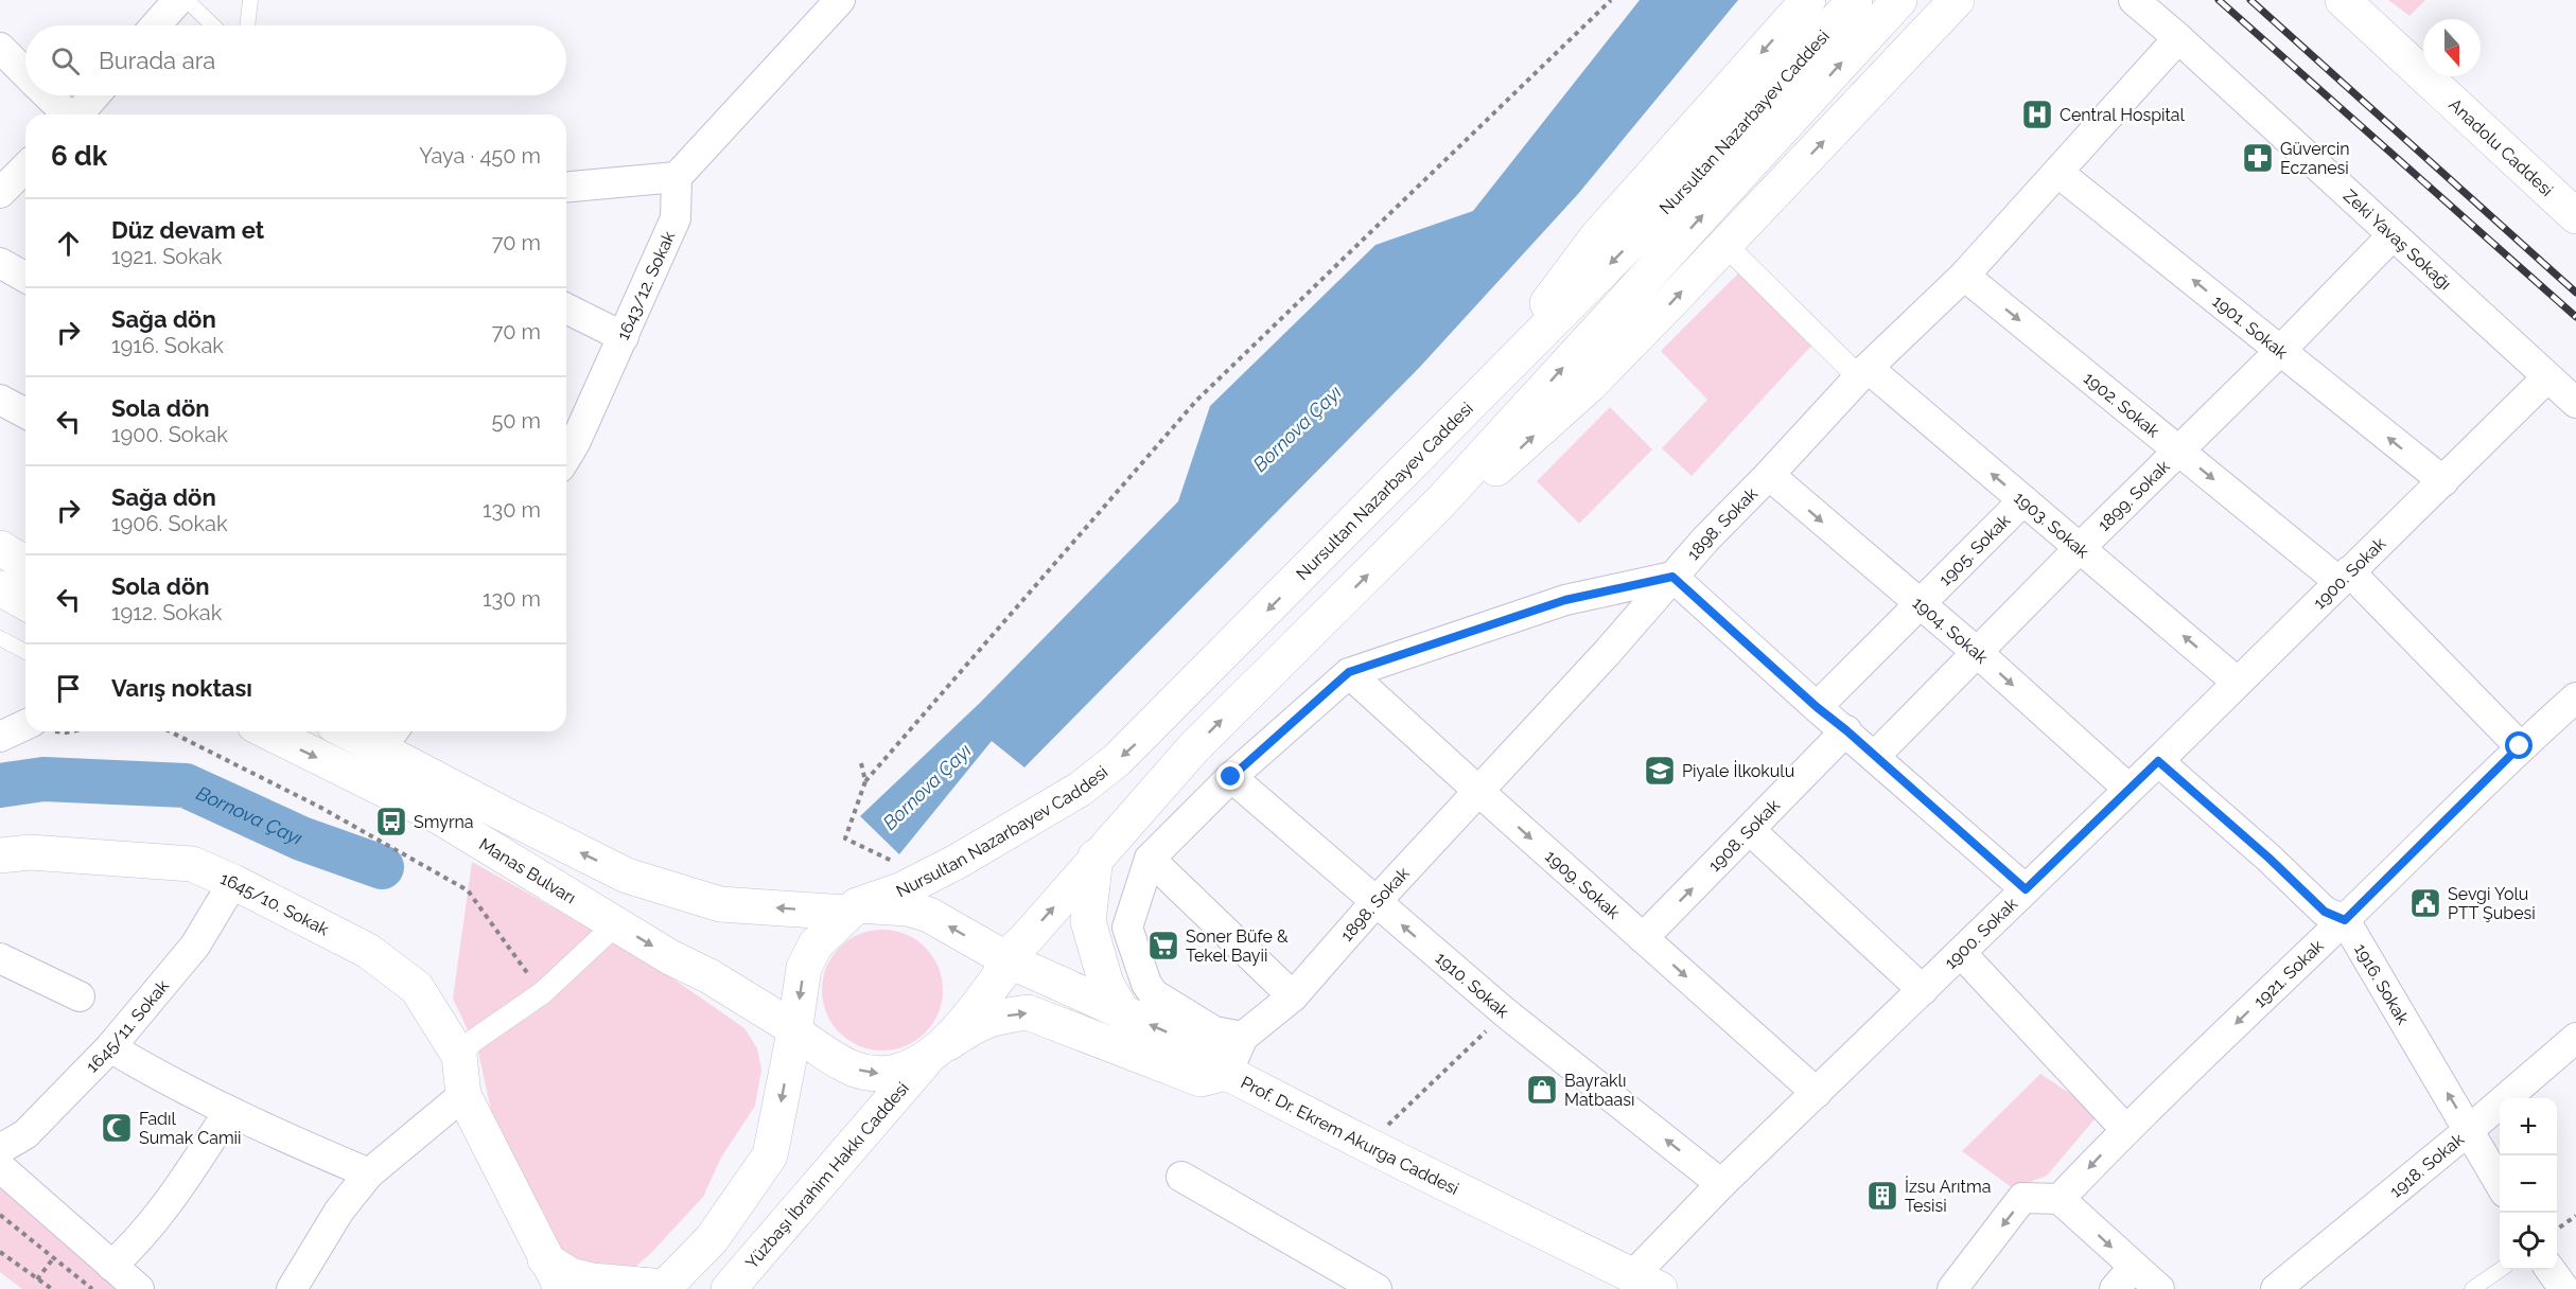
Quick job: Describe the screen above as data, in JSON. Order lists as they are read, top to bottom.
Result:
{
  "streets": {
    "main road": [
      "Nursultan Nazarbayev Caddesi",
      "Anadolu Caddesi",
      "Manas Bulvarı",
      "1645/10. Sokak",
      "Prof. Dr. Ekrem Akurga Caddesi",
      "Yüzbaşı İbrahim Hakkı Caddesi"
    ],
    "street": [
      "Zeki Yavaş Sokağı",
      "1643/12. Sokak",
      "1901. Sokak",
      "1902. Sokak",
      "1899. Sokak",
      "1898. Sokak",
      "1903. Sokak",
      "1905. Sokak",
      "1900. Sokak",
      "1904. Sokak",
      "1908. Sokak",
      "1909. Sokak",
      "1921. Sokak",
      "1916. Sokak",
      "1910. Sokak",
      "1645/11. Sokak",
      "1918. Sokak"
    ]
  },
  "crossings": [
    ["Nursultan Nazarbayev Caddesi", "Manas Bulvarı"],
    ["Nursultan Nazarbayev Caddesi", "Prof. Dr. Ekrem Akurga Caddesi"],
    ["Nursultan Nazarbayev Caddesi", "Yüzbaşı İbrahim Hakkı Caddesi"],
    ["Zeki Yavaş Sokağı", "1899. Sokak"],
    ["Zeki Yavaş Sokağı", "1898. Sokak"],
    ["Zeki Yavaş Sokağı", "1900. Sokak"],
    ["1901. Sokak", "1899. Sokak"],
    ["1901. Sokak", "1898. Sokak"],
    ["1901. Sokak", "1900. Sokak"],
    ["1902. Sokak", "1899. Sokak"],
    ["1902. Sokak", "1898. Sokak"],
    ["1902. Sokak", "1900. Sokak"],
    ["1902. Sokak", "1921. Sokak"],
    ["1899. Sokak", "1903. Sokak"],
    ["1899. Sokak", "1904. Sokak"],
    ["1898. Sokak", "1903. Sokak"],
    ["1898. Sokak", "1904. Sokak"],
    ["1898. Sokak", "1909. Sokak"],
    ["1898. Sokak", "1910. Sokak"],
    ["1898. Sokak", "Prof. Dr. Ekrem Akurga Caddesi"],
    ["1903. Sokak", "1905. Sokak"],
    ["1903. Sokak", "1900. Sokak"],
    ["1905. Sokak", "1904. Sokak"],
    ["1900. Sokak", "1904. Sokak"],
    ["1900. Sokak", "1909. Sokak"],
    ["1900. Sokak", "1910. Sokak"],
    ["1900. Sokak", "Prof. Dr. Ekrem Akurga Caddesi"],
    ["1908. Sokak", "1909. Sokak"],
    ["Manas Bulvarı", "Prof. Dr. Ekrem Akurga Caddesi"],
    ["Manas Bulvarı", "Yüzbaşı İbrahim Hakkı Caddesi"],
    ["1645/10. Sokak", "1645/11. Sokak"],
    ["1921. Sokak", "1916. Sokak"],
    ["1916. Sokak", "1918. Sokak"],
    ["Prof. Dr. Ekrem Akurga Caddesi", "Yüzbaşı İbrahim Hakkı Caddesi"]
  ],
  "one_way": [
    "1901. Sokak",
    "1902. Sokak",
    "1903. Sokak",
    "1908. Sokak",
    "1921. Sokak",
    "1916. Sokak",
    "1910. Sokak"
  ],
  "water": ["Bornova Çayı"],
  "places": {
    "hospital": ["Central Hospital"],
    "pharmacy": ["Güvercin Eczanesi"],
    "school or university": ["Piyale İlkokulu"],
    "bus stop": ["Smyrna"],
    "public building": ["Sevgi Yolu PTT Şubesi"],
    "supermarket": ["Soner Büfe & Tekel Bayii"],
    "shop": ["Bayraklı Matbaası"],
    "mosque": ["Fadıl Sumak Camii"],
    "building": ["İzsu Arıtma Tesisi"]
  },
  "north": "bottom",
  "page": {
    "search": "Burada ara",
    "heading": ["6 dk", "Yaya · 450 m"],
    "list": [
      ["Düz devam et", "1921. Sokak", "70 m"],
      ["Sağa dön", "1916. Sokak", "70 m"],
      ["Sola dön", "1900. Sokak", "50 m"],
      ["Sağa dön", "1906. Sokak", "130 m"],
      ["Sola dön", "1912. Sokak", "130 m"],
      "Varış noktası"
    ],
    "map_buttons": ["+", "−"]
  }
}
